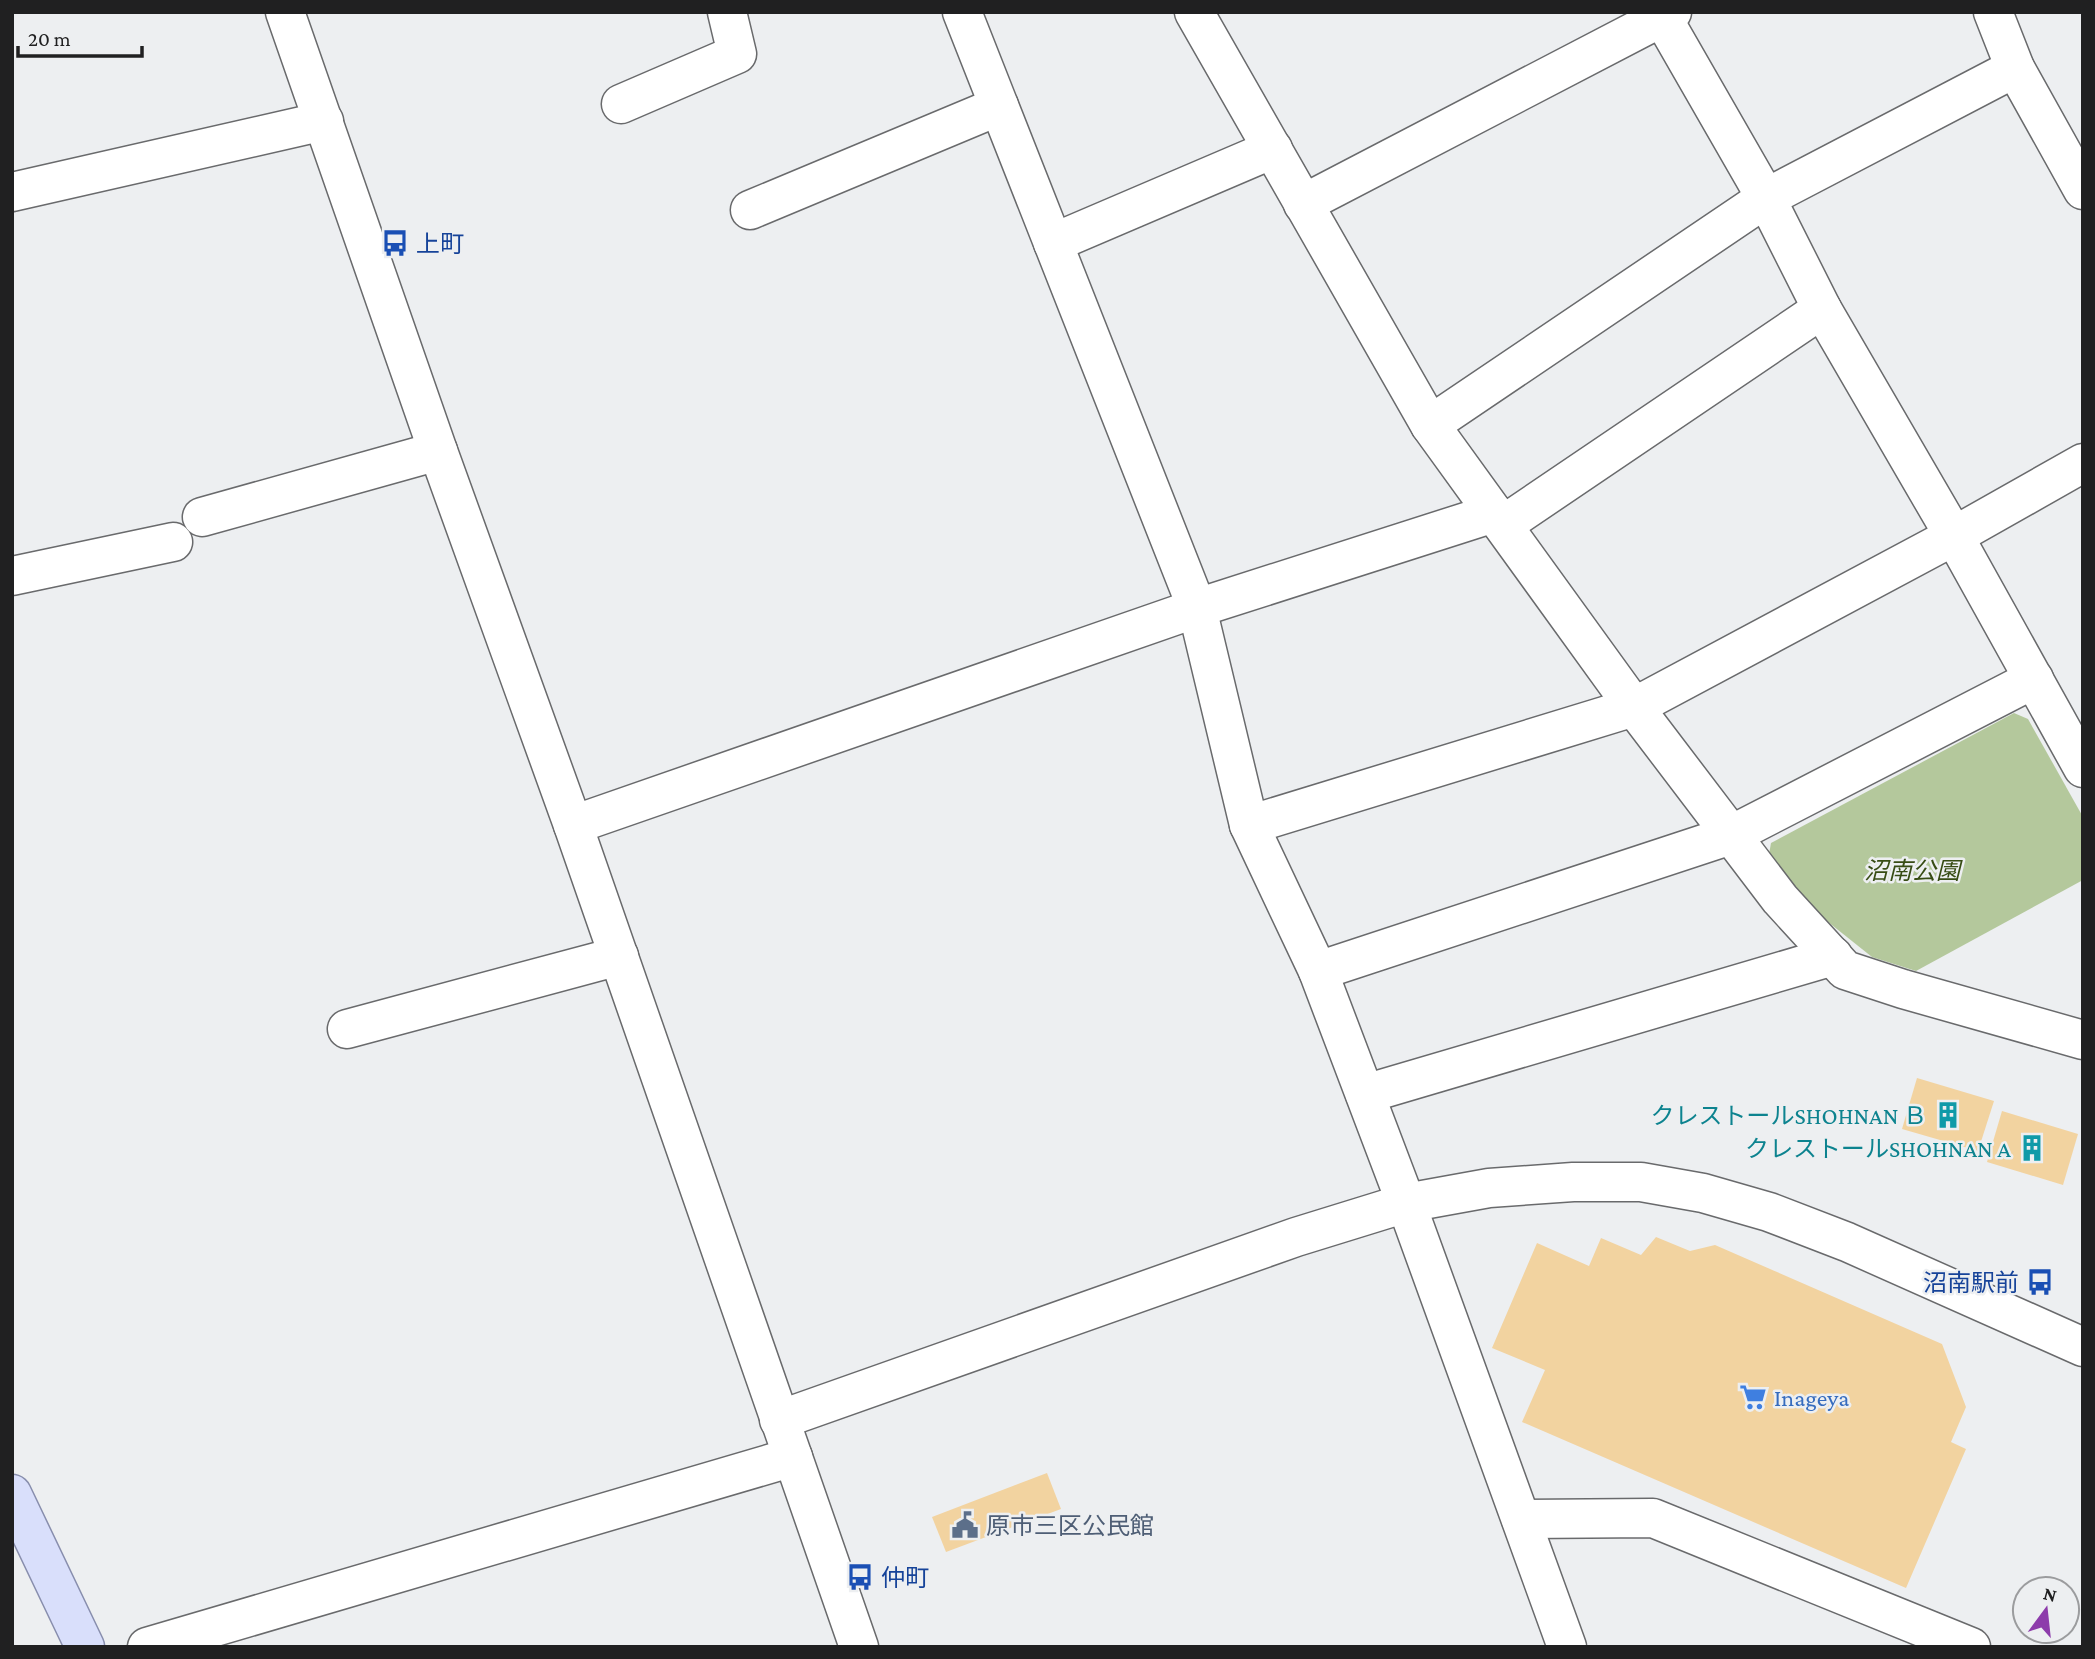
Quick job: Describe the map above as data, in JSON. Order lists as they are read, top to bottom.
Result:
{
  "parks": ["沼南公園"],
  "places": {
    "bus stop": ["上町", "沼南駅前", "仲町"],
    "building": ["クレストールSHOHNAN Ｂ", "クレストールSHOHNAN A"],
    "supermarket": ["Inageya"],
    "public building": ["原市三区公民館"]
  },
  "scale_bar": "20 m",
  "north": "top"
}
